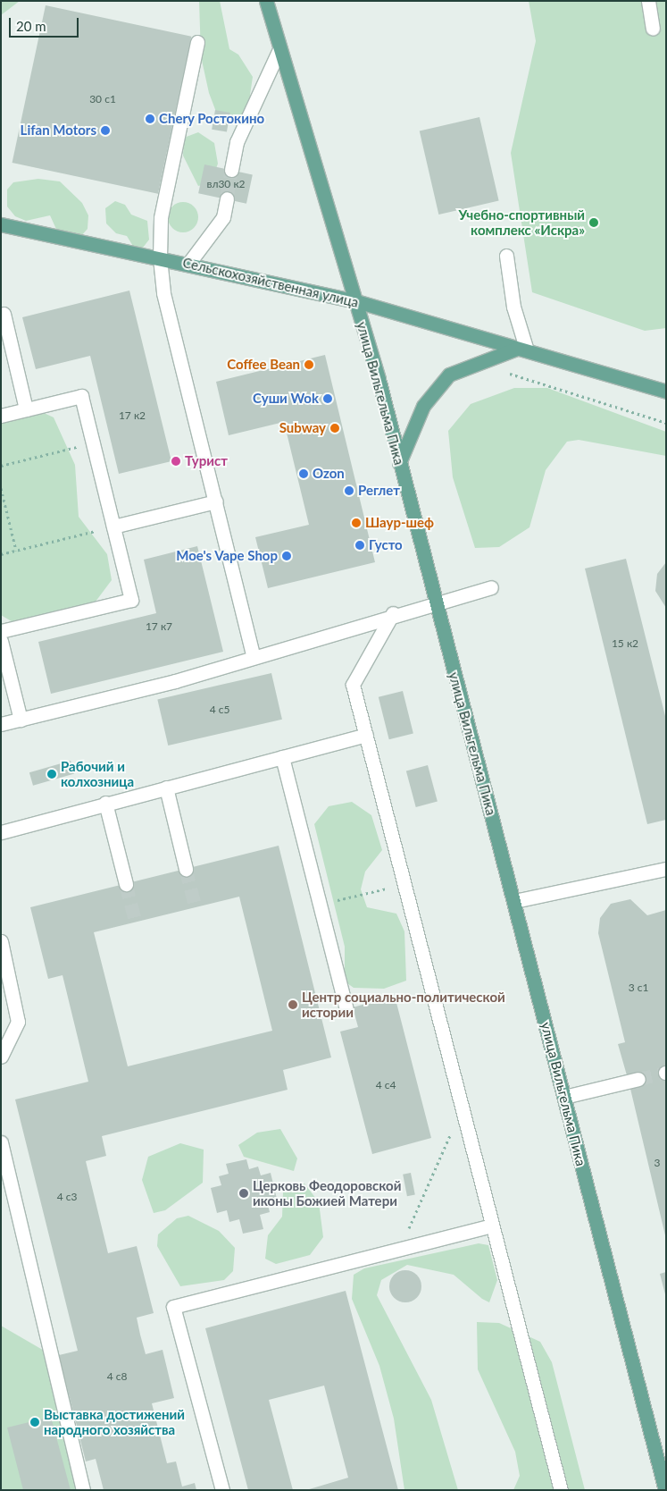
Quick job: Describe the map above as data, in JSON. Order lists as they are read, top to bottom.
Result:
{
  "streets": {
    "main road": ["Сельскохозяйственная улица", "улица Вильгельма Пика"]
  },
  "crossings": [
    ["Сельскохозяйственная улица", "улица Вильгельма Пика"]
  ],
  "places": [
    "Chery Ростокино",
    "Lifan Motors",
    "Учебно-спортивный комплекс «Искра»",
    "Coffee Bean",
    "Суши Wok",
    "Subway",
    "Турист",
    "Ozon",
    "Реглет",
    "Шаур-шеф",
    "Густо",
    "Moe's Vape Shop",
    "Рабочий и колхозница",
    "Центр социально-политической истории",
    "Церковь Феодоровской иконы Божией Матери",
    "Выставка достижений народного хозяйства"
  ],
  "house_numbers": [
    "30 с1",
    "вл30 к2",
    "17 к2",
    "17 к7",
    "15 к2",
    "4 с5",
    "3 с1",
    "4 с4",
    "3",
    "4 с3",
    "4 c8"
  ],
  "scale_bar": "20 m"
}
